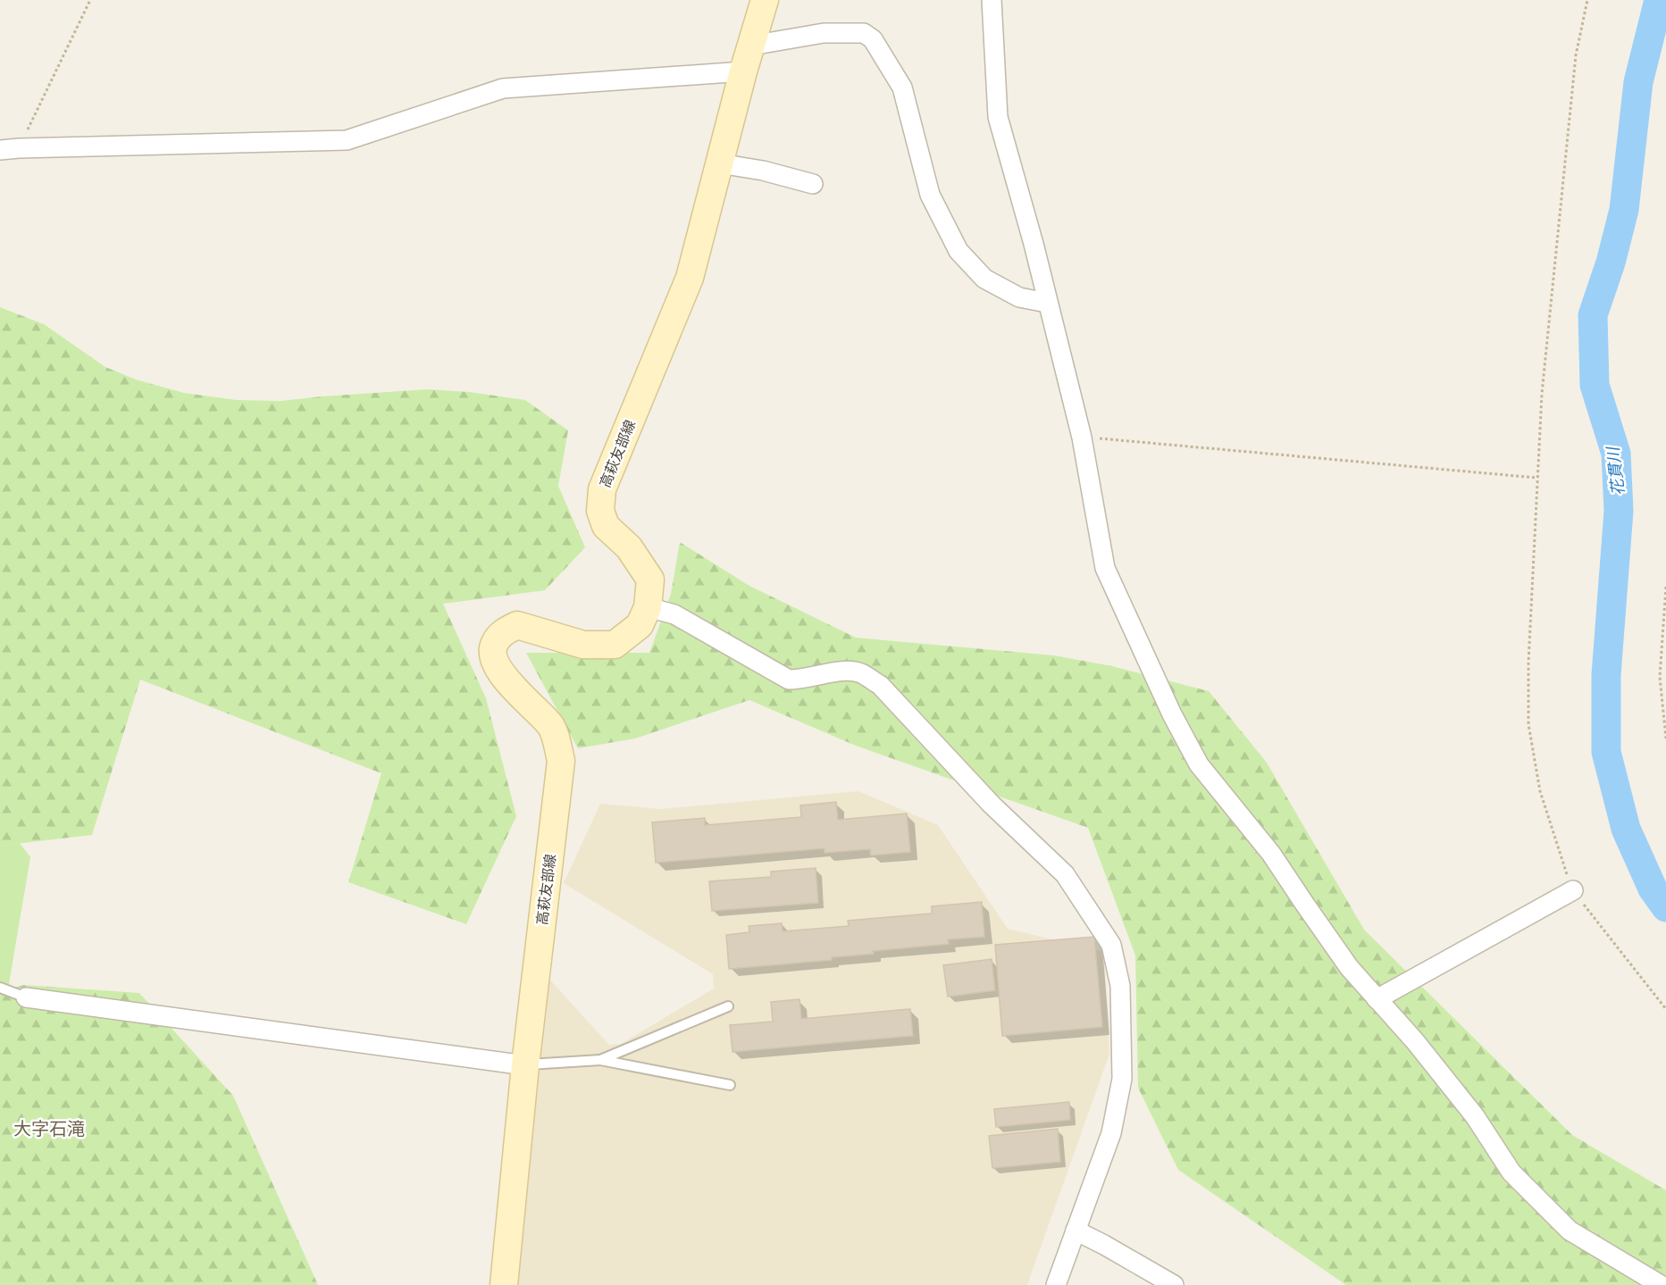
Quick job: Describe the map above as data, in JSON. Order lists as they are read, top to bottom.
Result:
{
  "streets": {
    "main road": ["高萩友部線"]
  },
  "districts": ["大字石滝"],
  "water": ["花貫川"]
}
